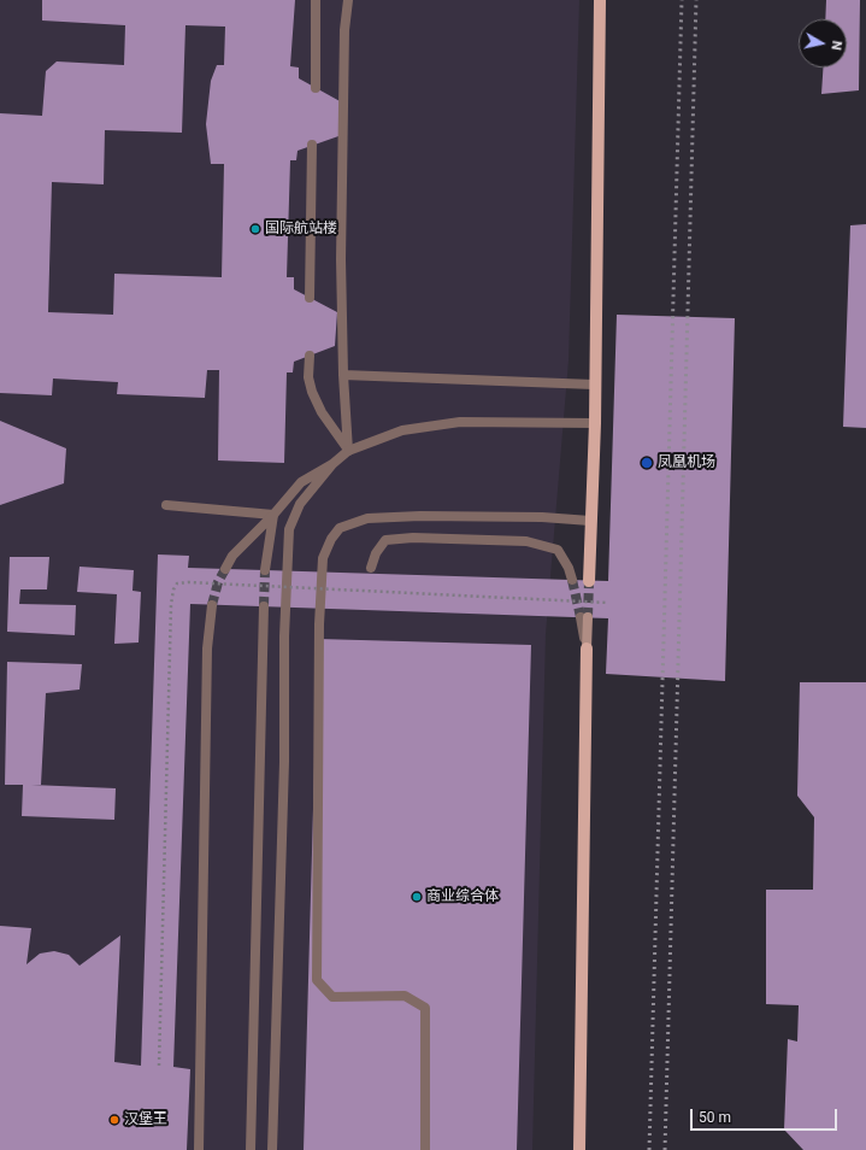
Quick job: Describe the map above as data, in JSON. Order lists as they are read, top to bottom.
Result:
{
  "places": [
    "国际航站楼",
    "凤凰机场",
    "商业综合体",
    "汉堡王"
  ],
  "scale_bar": "50 m",
  "north": "right"
}
